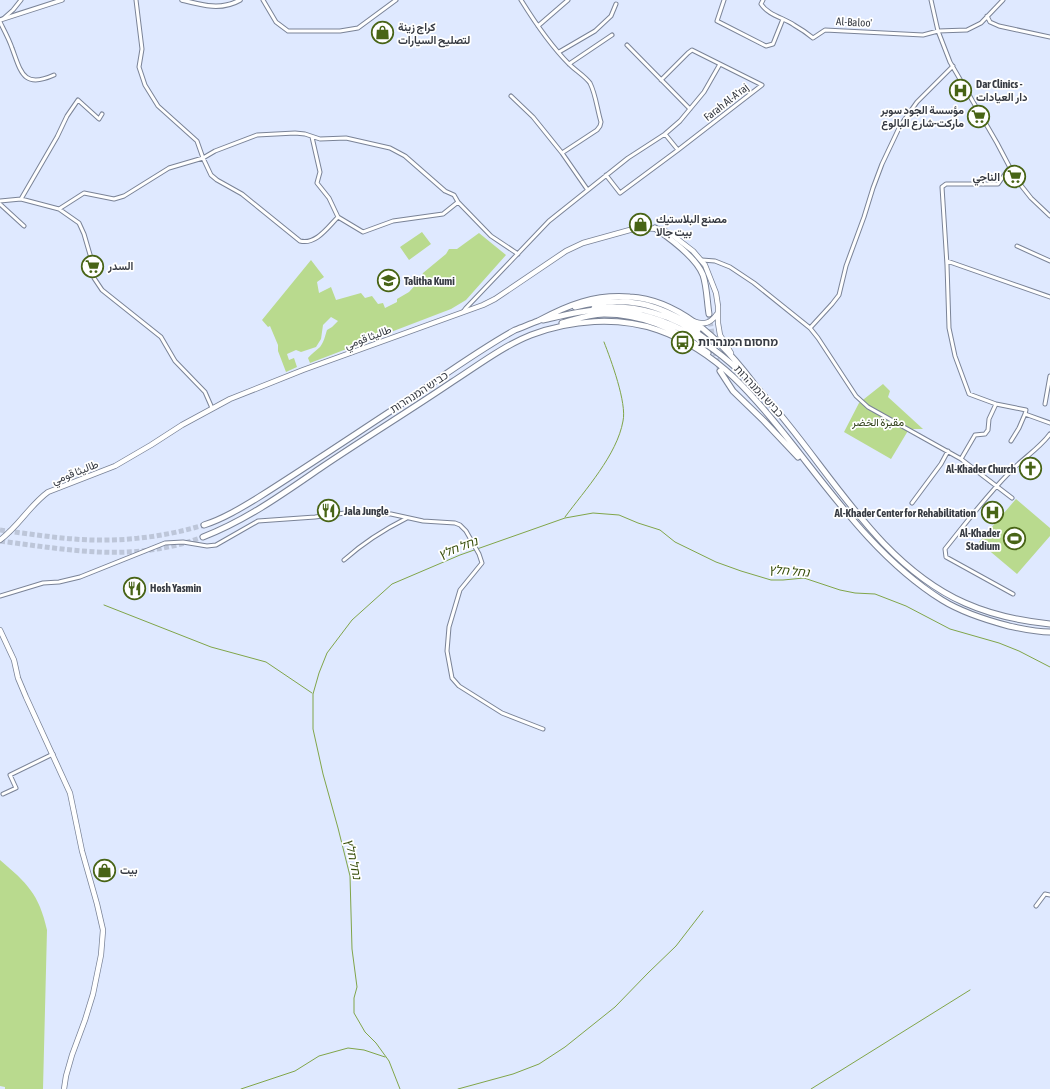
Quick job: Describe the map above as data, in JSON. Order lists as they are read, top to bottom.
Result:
{
  "streets": {
    "highway": ["כביש המנהרות"],
    "main road": ["طاليثا قومي"],
    "street": ["Al-Baloo'", "Farah Al-A'raj"]
  },
  "water": ["נחל חלץ"],
  "parks": ["مقبرة الخضر"],
  "places": {
    "shop": ["كراج زينة لتصليح السيارات", "مصنع البلاستيك بيت جالا", "بيت"],
    "hospital": ["Dar Clinics - دار العيادات", "Al-Khader Center for Rehabilitation"],
    "supermarket": ["مؤسسة الجود سوبر ماركت-شارع البالوع", "الناجي", "السدر"],
    "school or university": ["Talitha Kumi"],
    "bus stop": ["מחסום המנהרות"],
    "church": ["Al-Khader Church"],
    "restaurant": ["Jala Jungle", "Hosh Yasmin"],
    "sports": ["Al-Khader Stadium"]
  }
}
